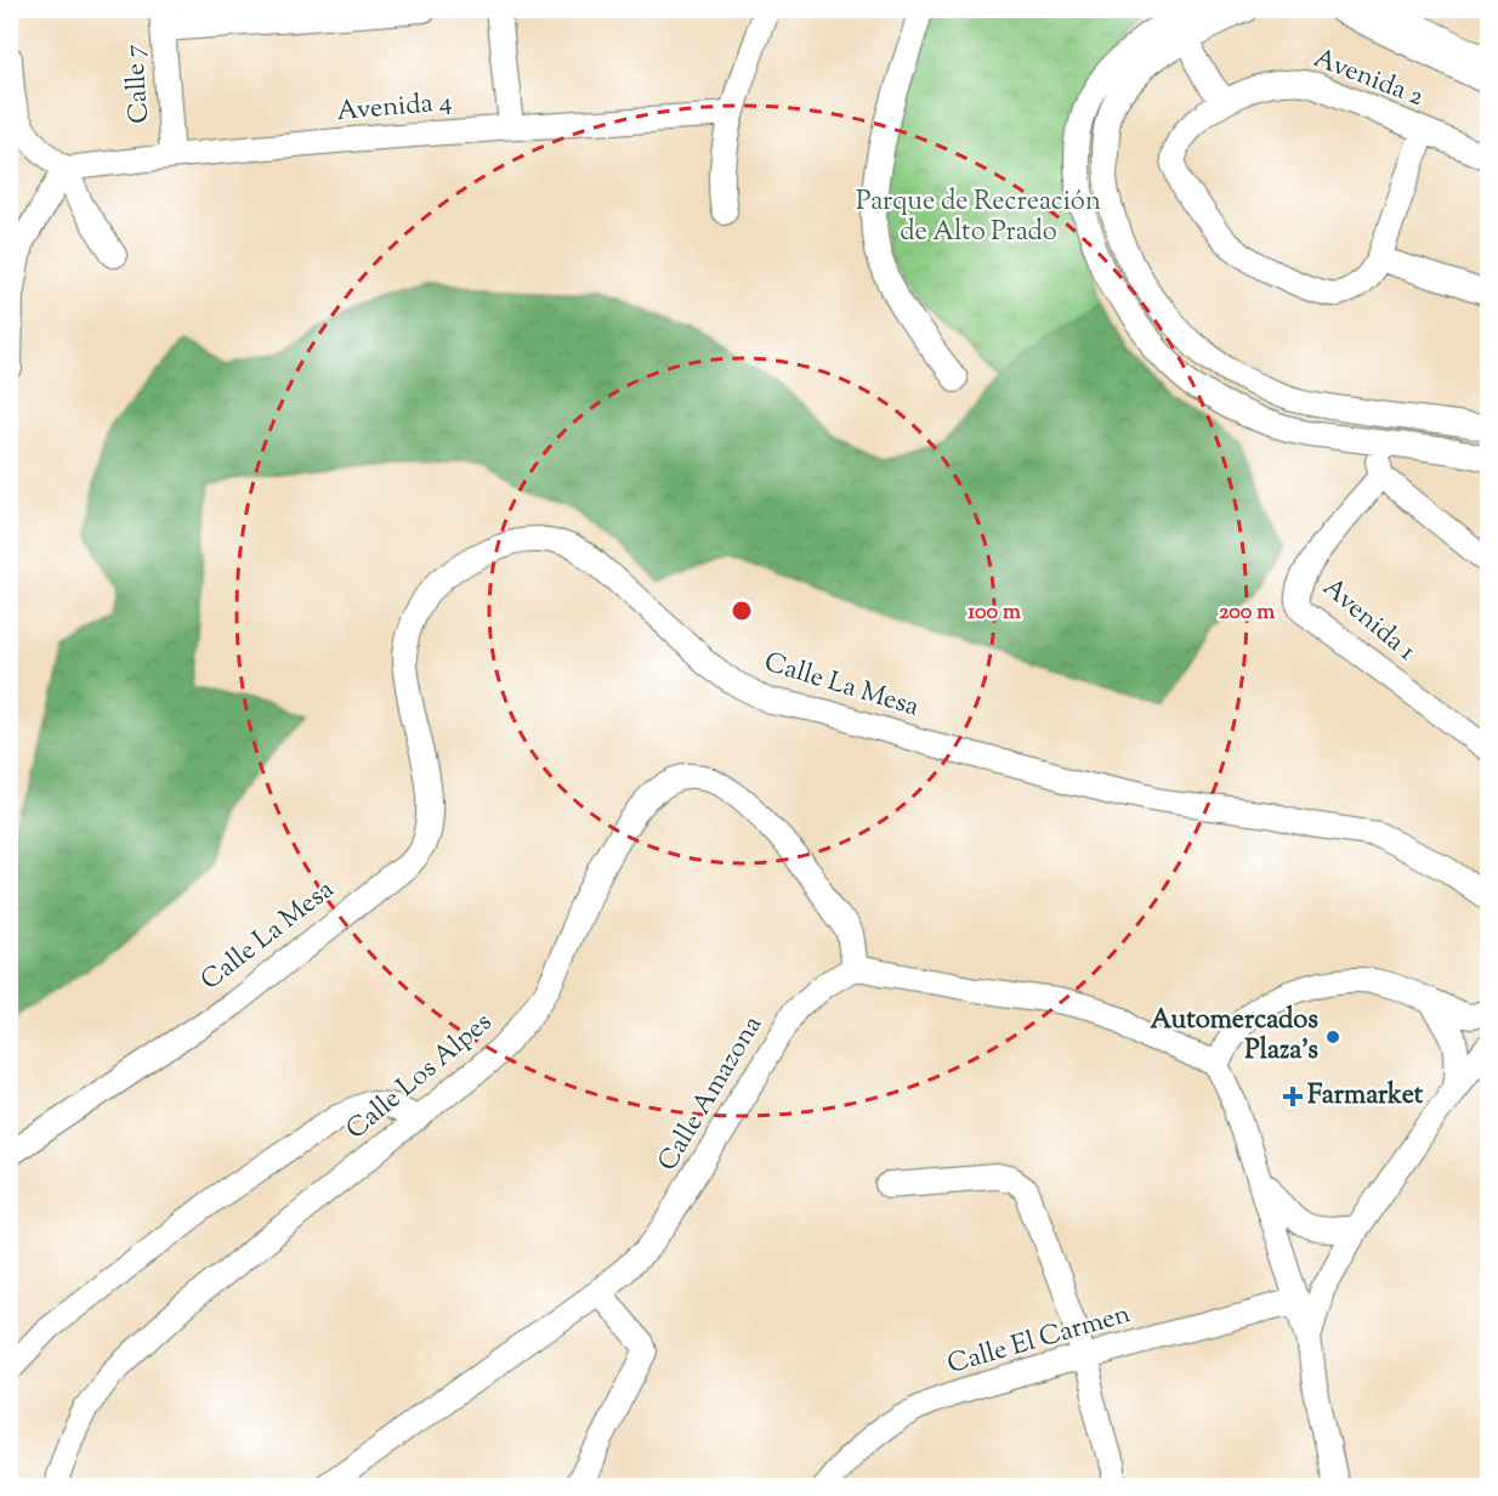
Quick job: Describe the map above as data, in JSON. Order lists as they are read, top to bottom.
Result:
{
  "streets": {
    "street": [
      "Avenida 2",
      "Calle 7",
      "Avenida 4",
      "Avenida 1",
      "Calle La Mesa",
      "Calle Los Alpes",
      "Calle Amazona",
      "Calle El Carmen"
    ]
  },
  "crossings": [
    ["Calle 7", "Avenida 4"],
    ["Calle Los Alpes", "Calle Amazona"]
  ],
  "parks": ["Parque de Recreación de Alto Prado"],
  "places": {
    "other": ["Automercados Plaza's"],
    "health": ["Farmarket"]
  },
  "rings": ["100 m", "200 m"]
}
